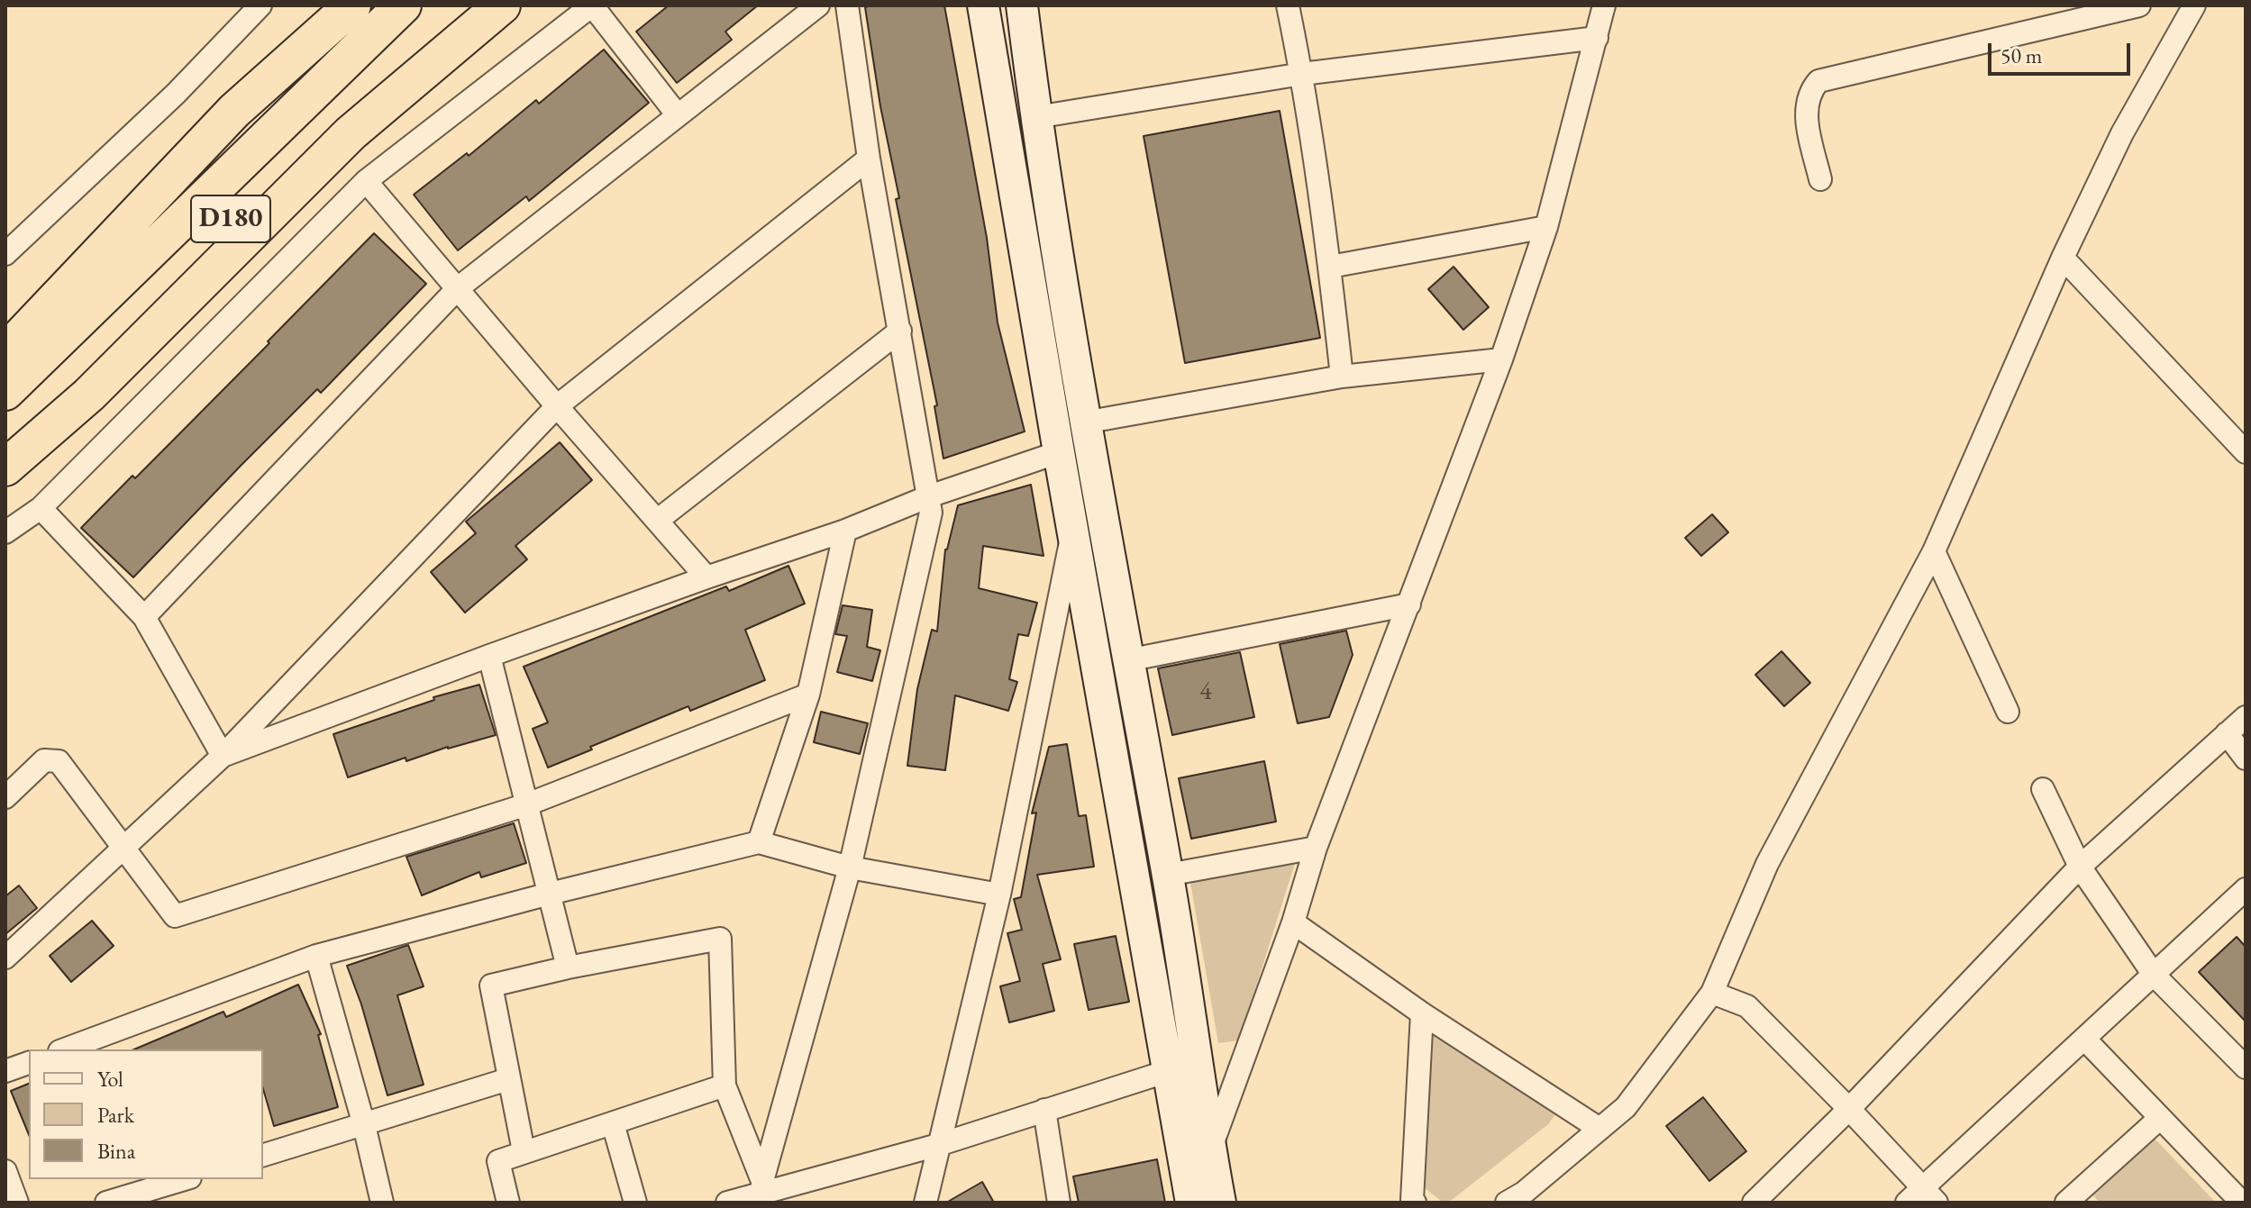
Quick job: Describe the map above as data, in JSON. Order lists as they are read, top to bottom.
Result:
{
  "streets": {
    "highway": ["D180"]
  },
  "house_numbers": ["4"],
  "legend": ["Yol", "Park", "Bina"],
  "scale_bar": "50 m"
}
